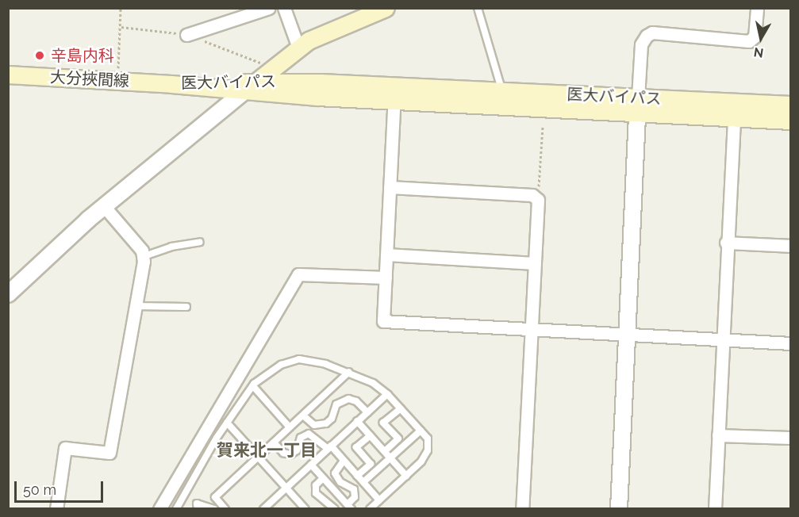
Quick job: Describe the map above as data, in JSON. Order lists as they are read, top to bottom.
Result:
{
  "streets": {
    "main road": ["大分挾間線", "医大バイパス"]
  },
  "crossings": [
    ["大分挾間線", "医大バイパス"]
  ],
  "districts": ["賀来北一丁目"],
  "places": ["辛島内科"],
  "scale_bar": "50 m",
  "north": "bottom"
}
